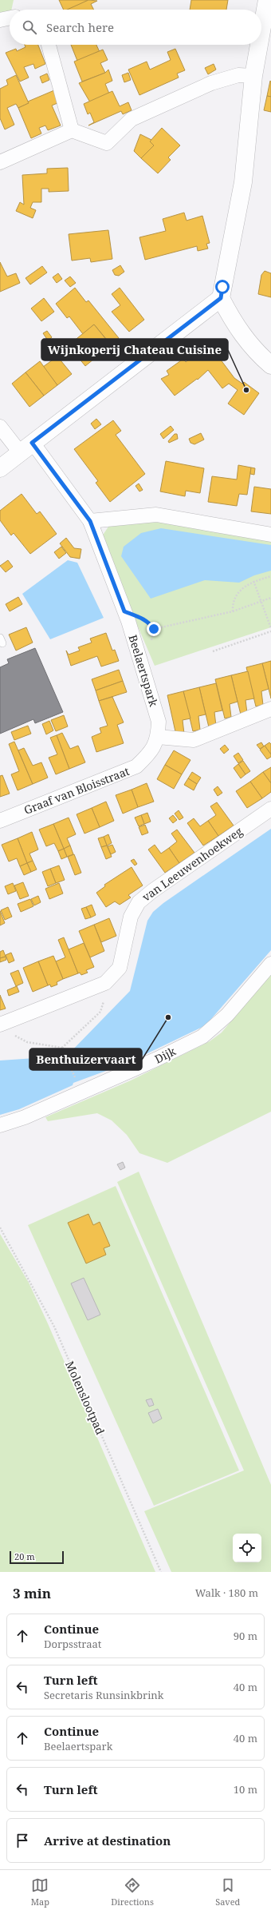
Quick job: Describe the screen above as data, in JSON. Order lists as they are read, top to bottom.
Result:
{
  "streets": {
    "street": [
      "Beelaertspark",
      "Graaf van Bloisstraat",
      "van Leeuwenhoekweg",
      "Dijk"
    ],
    "path": ["Molenslootpad"]
  },
  "crossings": [
    ["Beelaertspark", "Graaf van Bloisstraat"]
  ],
  "places": ["Wijnkoperij Chateau Cuisine", "Benthuizervaart"],
  "scale_bar": "20 m",
  "page": {
    "search": "Search here",
    "scale": "20 m",
    "heading": ["3 min", "Walk · 180 m"],
    "list": [
      ["Continue", "Dorpsstraat", "90 m"],
      ["Turn left", "Secretaris Runsinkbrink", "40 m"],
      ["Continue", "Beelaertspark", "40 m"],
      ["Turn left", "10 m"],
      "Arrive at destination"
    ],
    "nav": ["Map", "Directions", "Saved"]
  }
}
